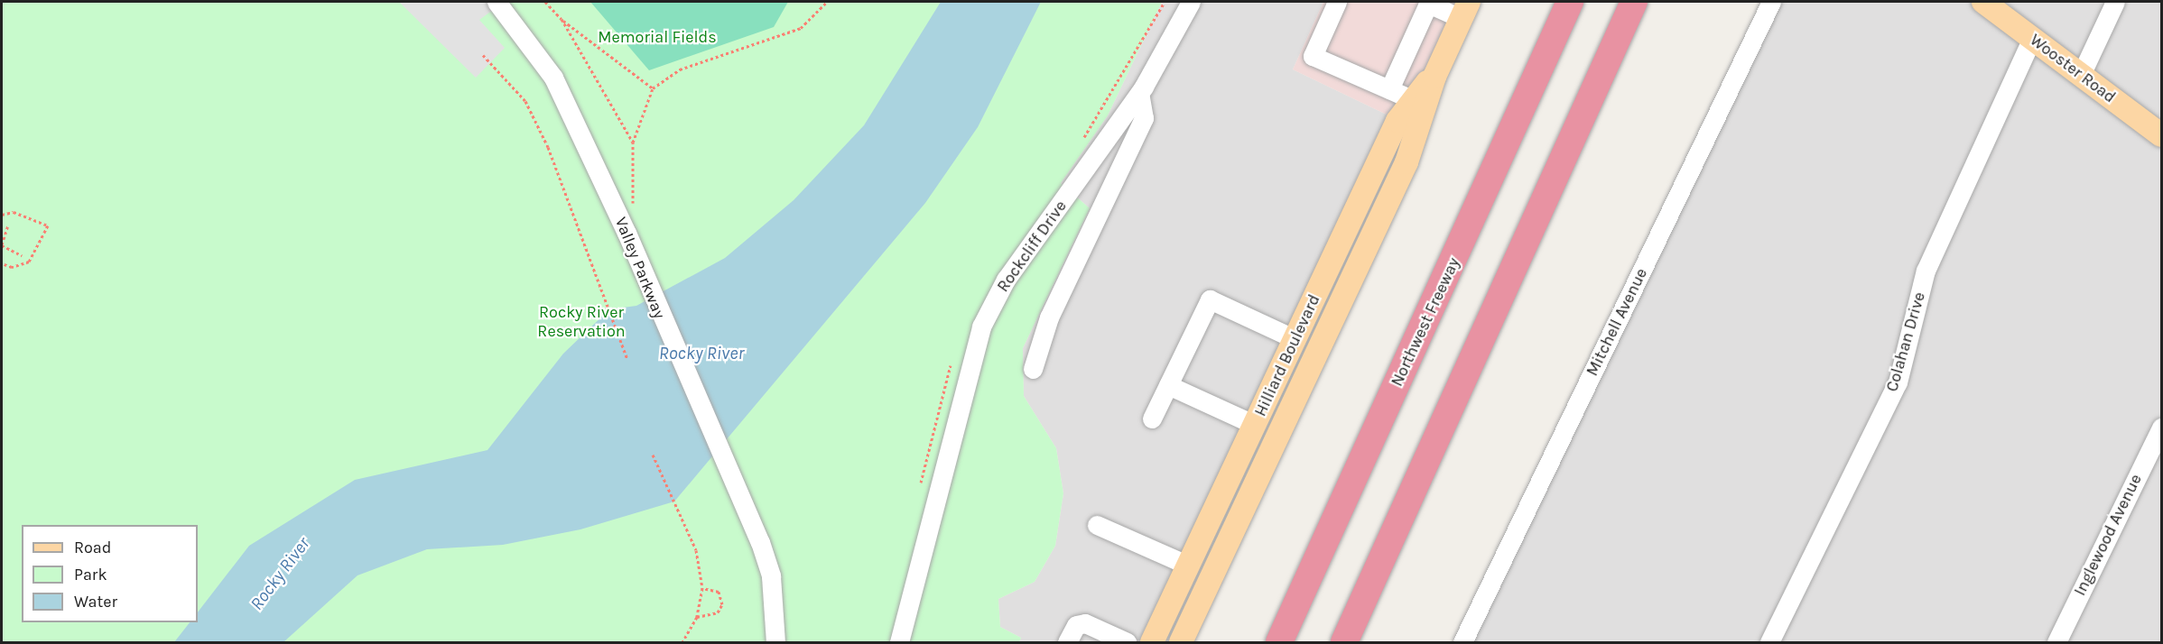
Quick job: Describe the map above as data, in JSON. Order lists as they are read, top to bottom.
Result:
{
  "streets": {
    "highway": ["Northwest Freeway"],
    "main road": ["Wooster Road", "Hilliard Boulevard"],
    "street": [
      "Rockcliff Drive",
      "Valley Parkway",
      "Mitchell Avenue",
      "Colahan Drive",
      "Inglewood Avenue"
    ]
  },
  "crossings": [
    ["Wooster Road", "Colahan Drive"]
  ],
  "water": ["Rocky River"],
  "parks": ["Memorial Fields", "Rocky River Reservation"],
  "legend": ["Road", "Park", "Water"]
}
